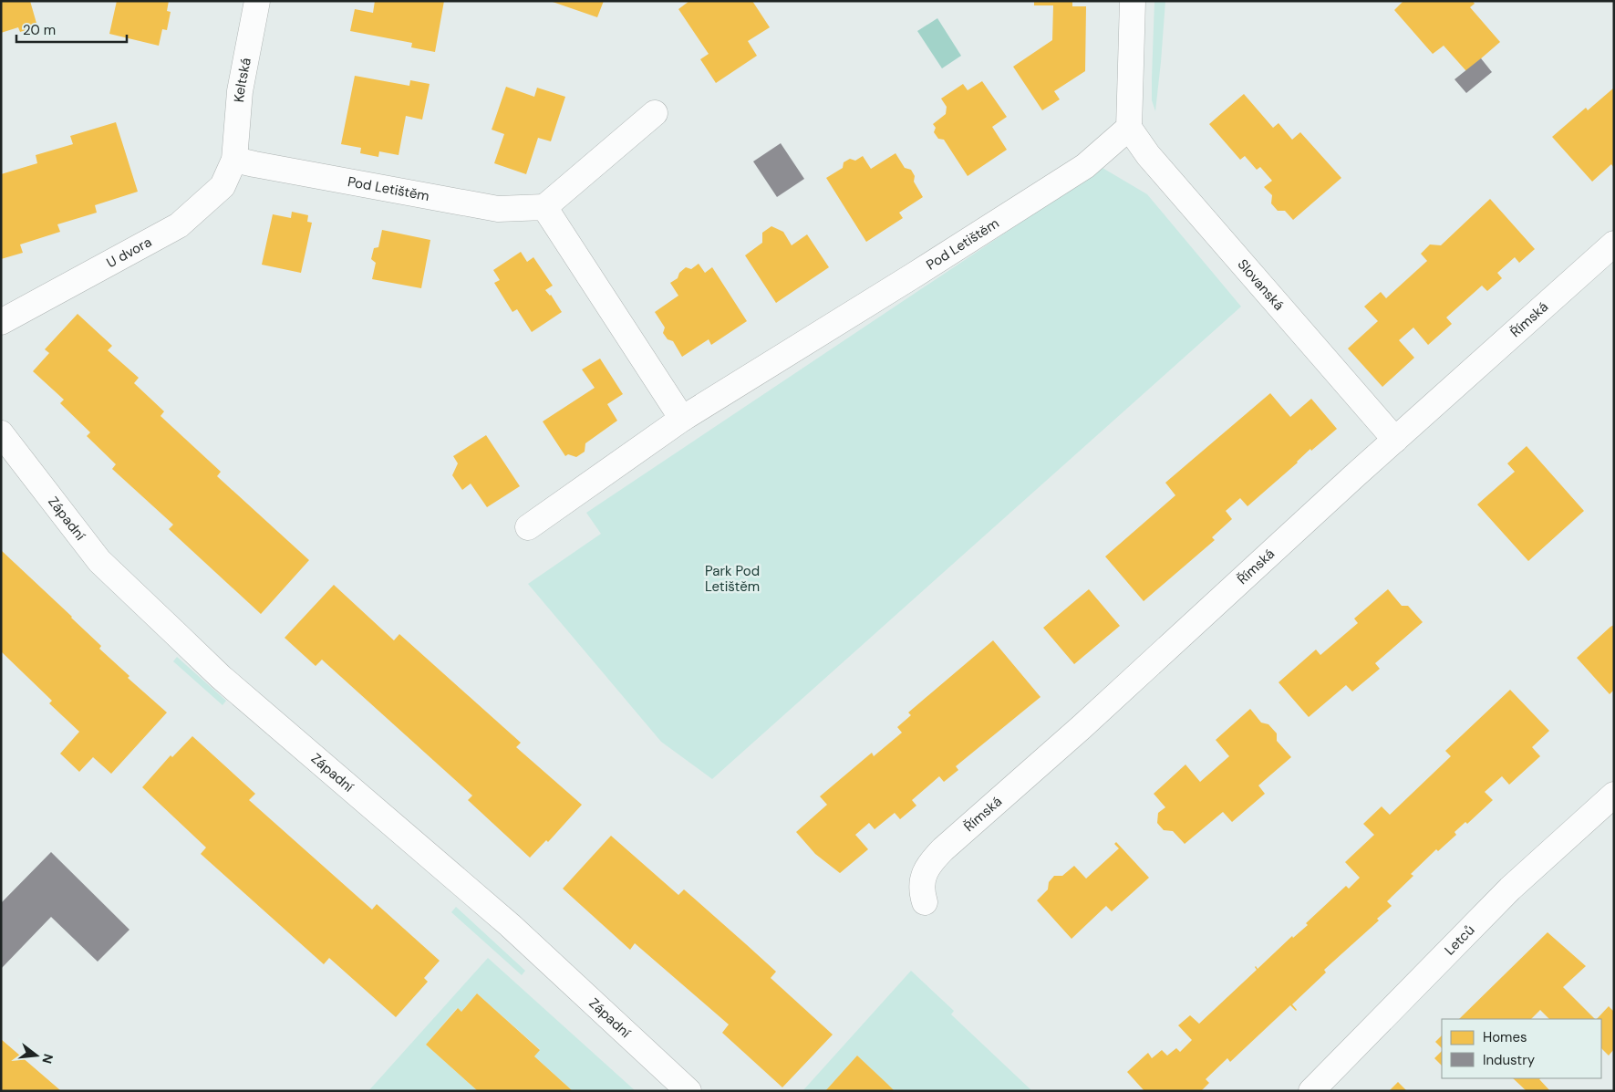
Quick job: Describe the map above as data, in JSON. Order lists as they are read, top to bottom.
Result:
{
  "streets": {
    "street": [
      "Keltská",
      "Pod Letištěm",
      "U dvora",
      "Slovanská",
      "Římská",
      "Západní",
      "Letců"
    ]
  },
  "crossings": [
    ["Keltská", "Pod Letištěm"],
    ["Keltská", "U dvora"],
    ["Pod Letištěm", "U dvora"],
    ["Pod Letištěm", "Slovanská"],
    ["Slovanská", "Římská"]
  ],
  "parks": ["Park Pod Letištěm"],
  "legend": ["Homes", "Industry"],
  "scale_bar": "20 m",
  "north": "right"
}
